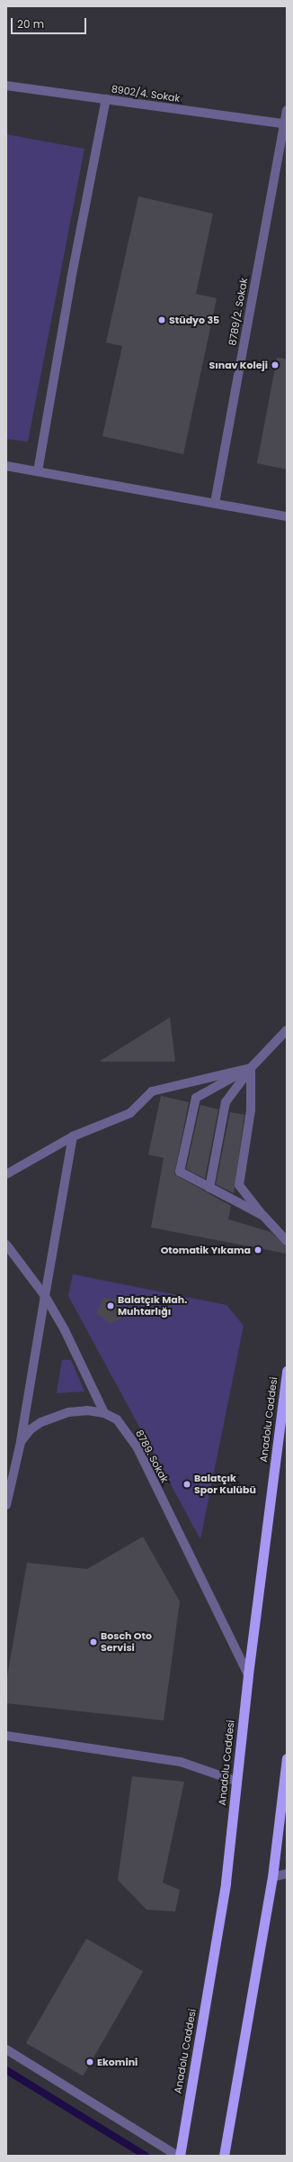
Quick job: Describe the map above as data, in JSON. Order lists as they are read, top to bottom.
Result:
{
  "streets": {
    "highway": ["Anadolu Caddesi"],
    "street": ["8902/4. Sokak", "8789/2. Sokak", "8789. Sokak"]
  },
  "crossings": [
    ["8902/4. Sokak", "8789/2. Sokak"],
    ["Anadolu Caddesi", "8789. Sokak"]
  ],
  "places": [
    "Stüdyo 35",
    "Sınav Koleji",
    "Otomatik Yıkama",
    "Balatçık Mah. Muhtarlığı",
    "Balatçık Spor Kulübü",
    "Bosch Oto Servisi",
    "Ekomini"
  ],
  "scale_bar": "20 m"
}
